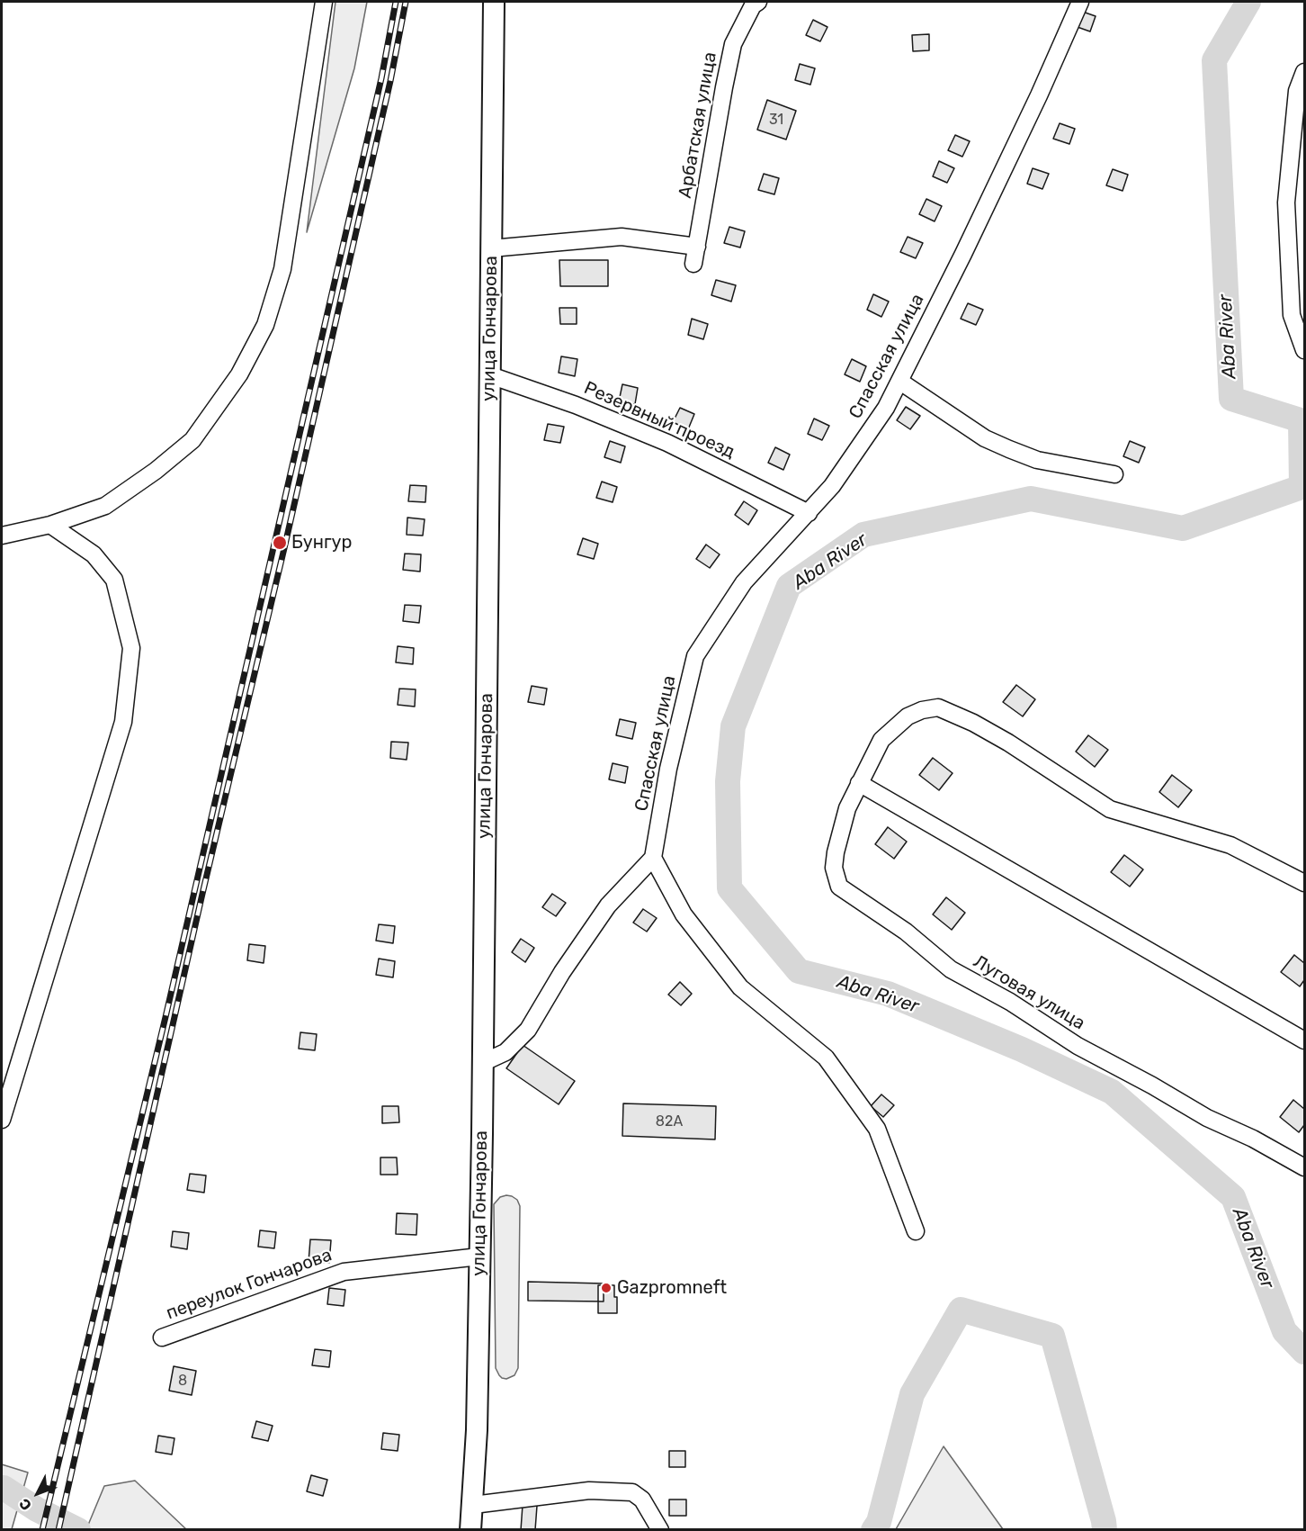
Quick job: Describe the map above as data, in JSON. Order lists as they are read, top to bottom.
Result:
{
  "streets": {
    "main road": ["улица Гончарова"],
    "street": [
      "Арбатская улица",
      "Спасская улица",
      "Резервный проезд",
      "Луговая улица",
      "переулок Гончарова"
    ]
  },
  "crossings": [
    ["улица Гончарова", "Резервный проезд"],
    ["улица Гончарова", "переулок Гончарова"],
    ["Спасская улица", "Резервный проезд"]
  ],
  "water": ["Aba River"],
  "places": ["Бунгур", "Gazpromneft"],
  "house_numbers": ["31", "82А", "8"],
  "north": "bottom left"
}
